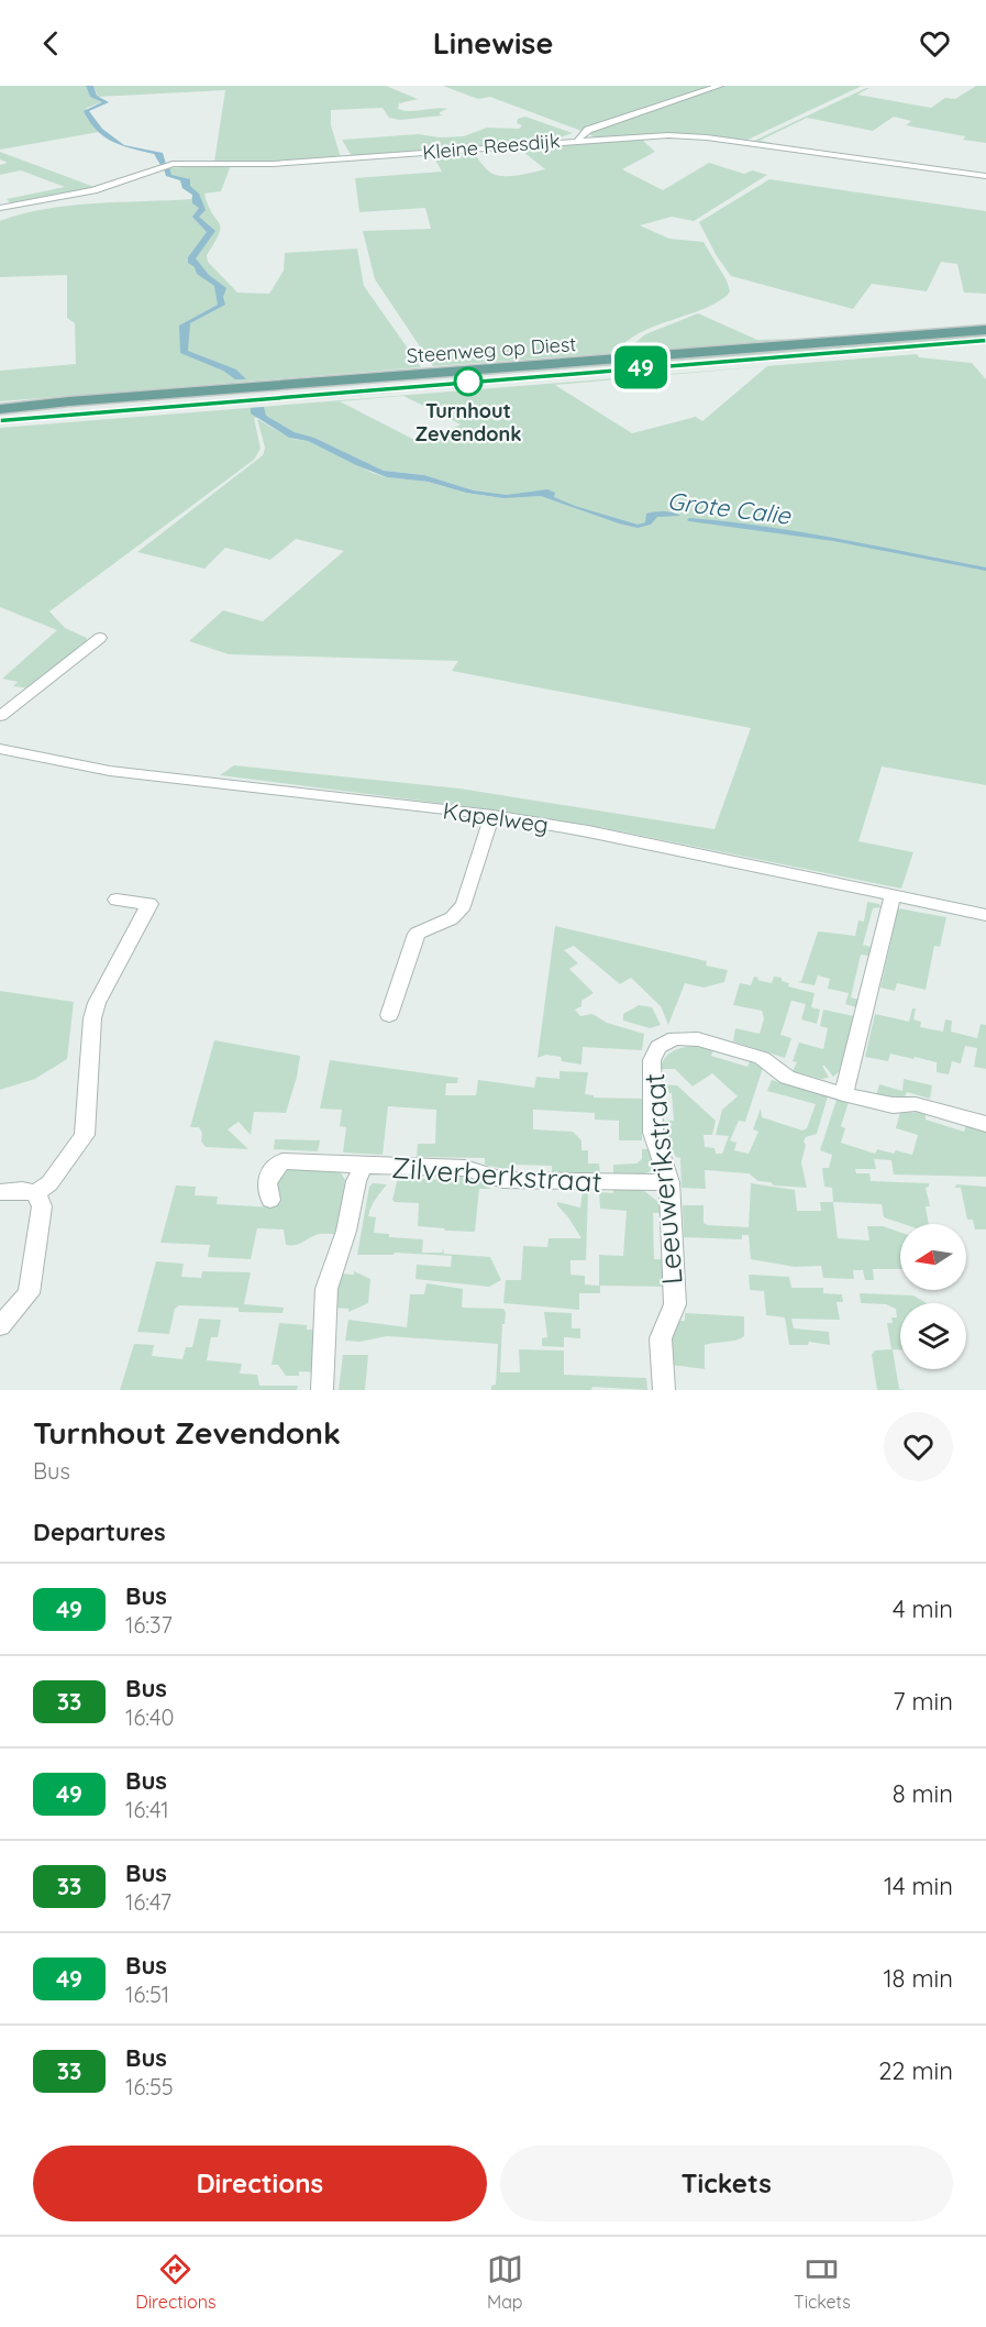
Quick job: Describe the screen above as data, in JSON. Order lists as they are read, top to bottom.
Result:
{
  "streets": {
    "main road": ["Steenweg op Diest"],
    "street": [
      "Kleine Reesdijk",
      "Kapelweg",
      "Zilverberkstraat",
      "Leeuwerikstraat"
    ]
  },
  "crossings": [
    ["Zilverberkstraat", "Leeuwerikstraat"]
  ],
  "water": ["Grote Calie"],
  "places": ["Turnhout Zevendonk"],
  "lines": ["bus line 49"],
  "north": "left",
  "page": {
    "header": "Linewise",
    "on_map": "49",
    "heading": [
      ["Turnhout Zevendonk", "Bus"],
      "Departures"
    ],
    "list": [
      {
        "mark": "49",
        "name": "Bus",
        "note": "16:37",
        "value": "4 min"
      },
      {
        "mark": "33",
        "name": "Bus",
        "note": "16:40",
        "value": "7 min"
      },
      {
        "mark": "49",
        "name": "Bus",
        "note": "16:41",
        "value": "8 min"
      },
      {
        "mark": "33",
        "name": "Bus",
        "note": "16:47",
        "value": "14 min"
      },
      {
        "mark": "49",
        "name": "Bus",
        "note": "16:51",
        "value": "18 min"
      },
      {
        "mark": "33",
        "name": "Bus",
        "note": "16:55",
        "value": "22 min"
      }
    ],
    "buttons": ["Directions", "Tickets"],
    "tabs": ["Directions", "Map", "Tickets"]
  }
}
